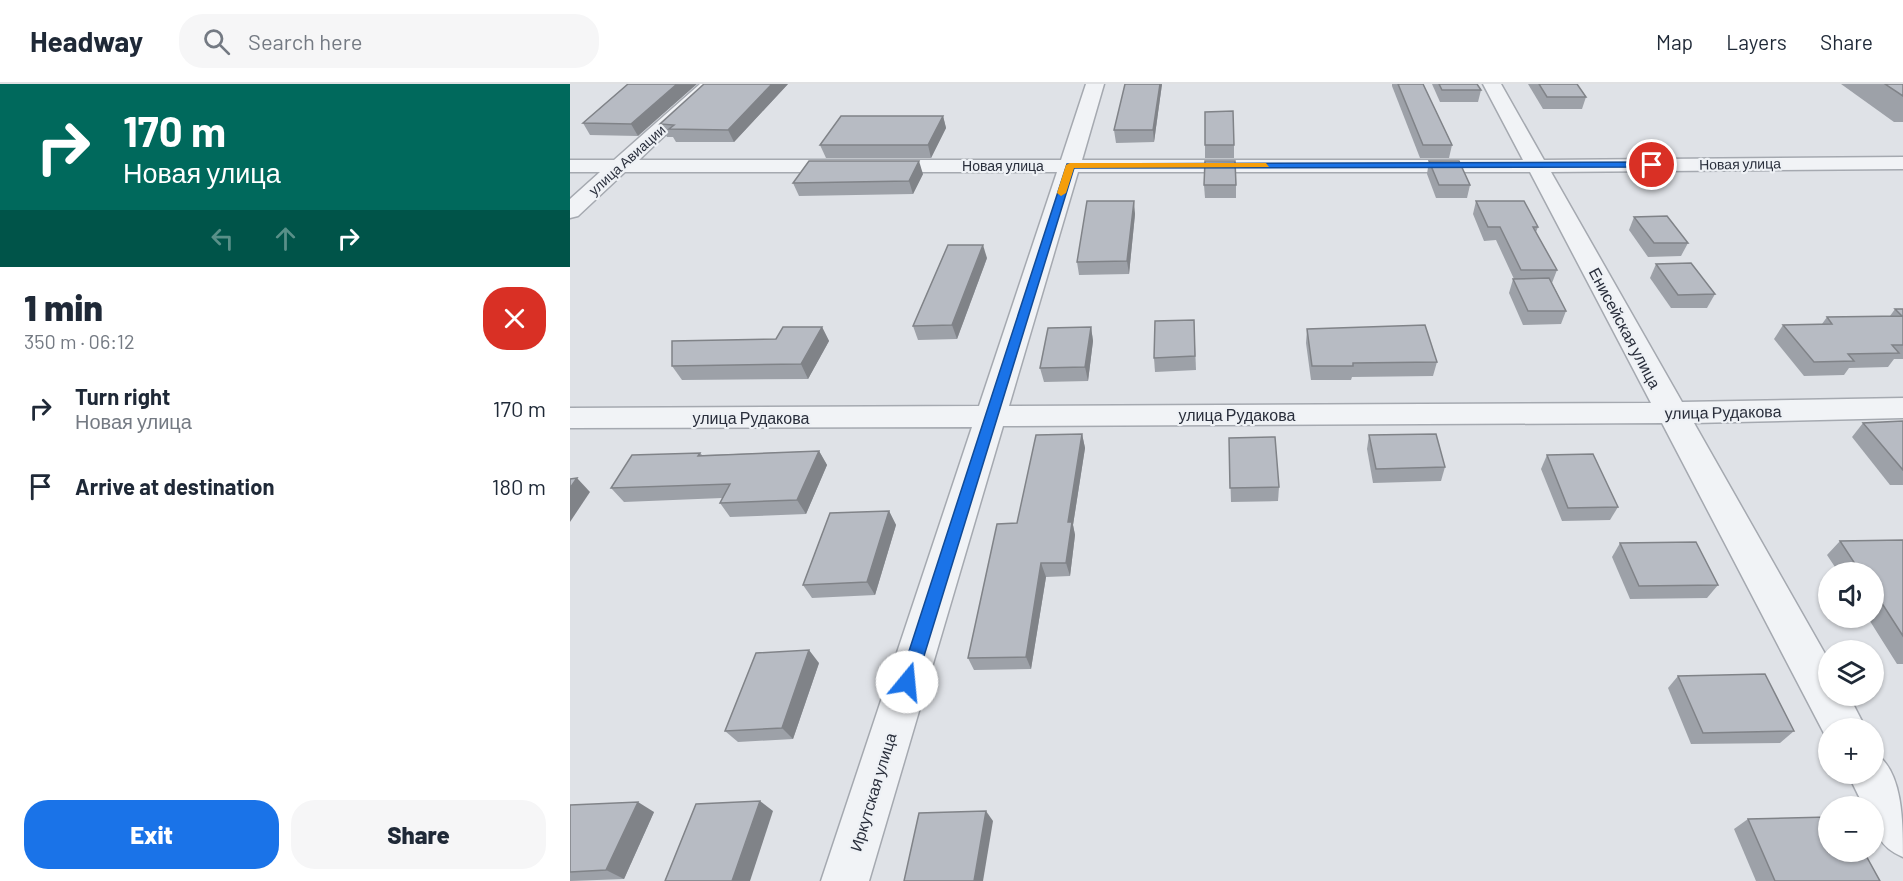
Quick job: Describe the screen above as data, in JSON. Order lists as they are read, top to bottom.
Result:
{
  "streets": {
    "street": [
      "улица Авиации",
      "Новая улица",
      "Енисейская улица",
      "улица Рудакова",
      "Иркутская улица"
    ]
  },
  "crossings": [
    ["улица Авиации", "Новая улица"],
    ["Новая улица", "Енисейская улица"],
    ["Новая улица", "Иркутская улица"],
    ["Енисейская улица", "улица Рудакова"],
    ["улица Рудакова", "Иркутская улица"]
  ],
  "page": {
    "header": "Headway",
    "search": "Search here",
    "nav": ["Map", "Layers", "Share"],
    "turn": ["170 m", "Новая улица"],
    "heading": ["1 min", "350 m · 06:12"],
    "list": [
      {
        "name": "Turn right",
        "note": "Новая улица",
        "value": "170 m"
      },
      {
        "name": "Arrive at destination",
        "value": "180 m"
      }
    ],
    "map_buttons": ["+", "−"],
    "buttons": ["Exit", "Share"]
  }
}
